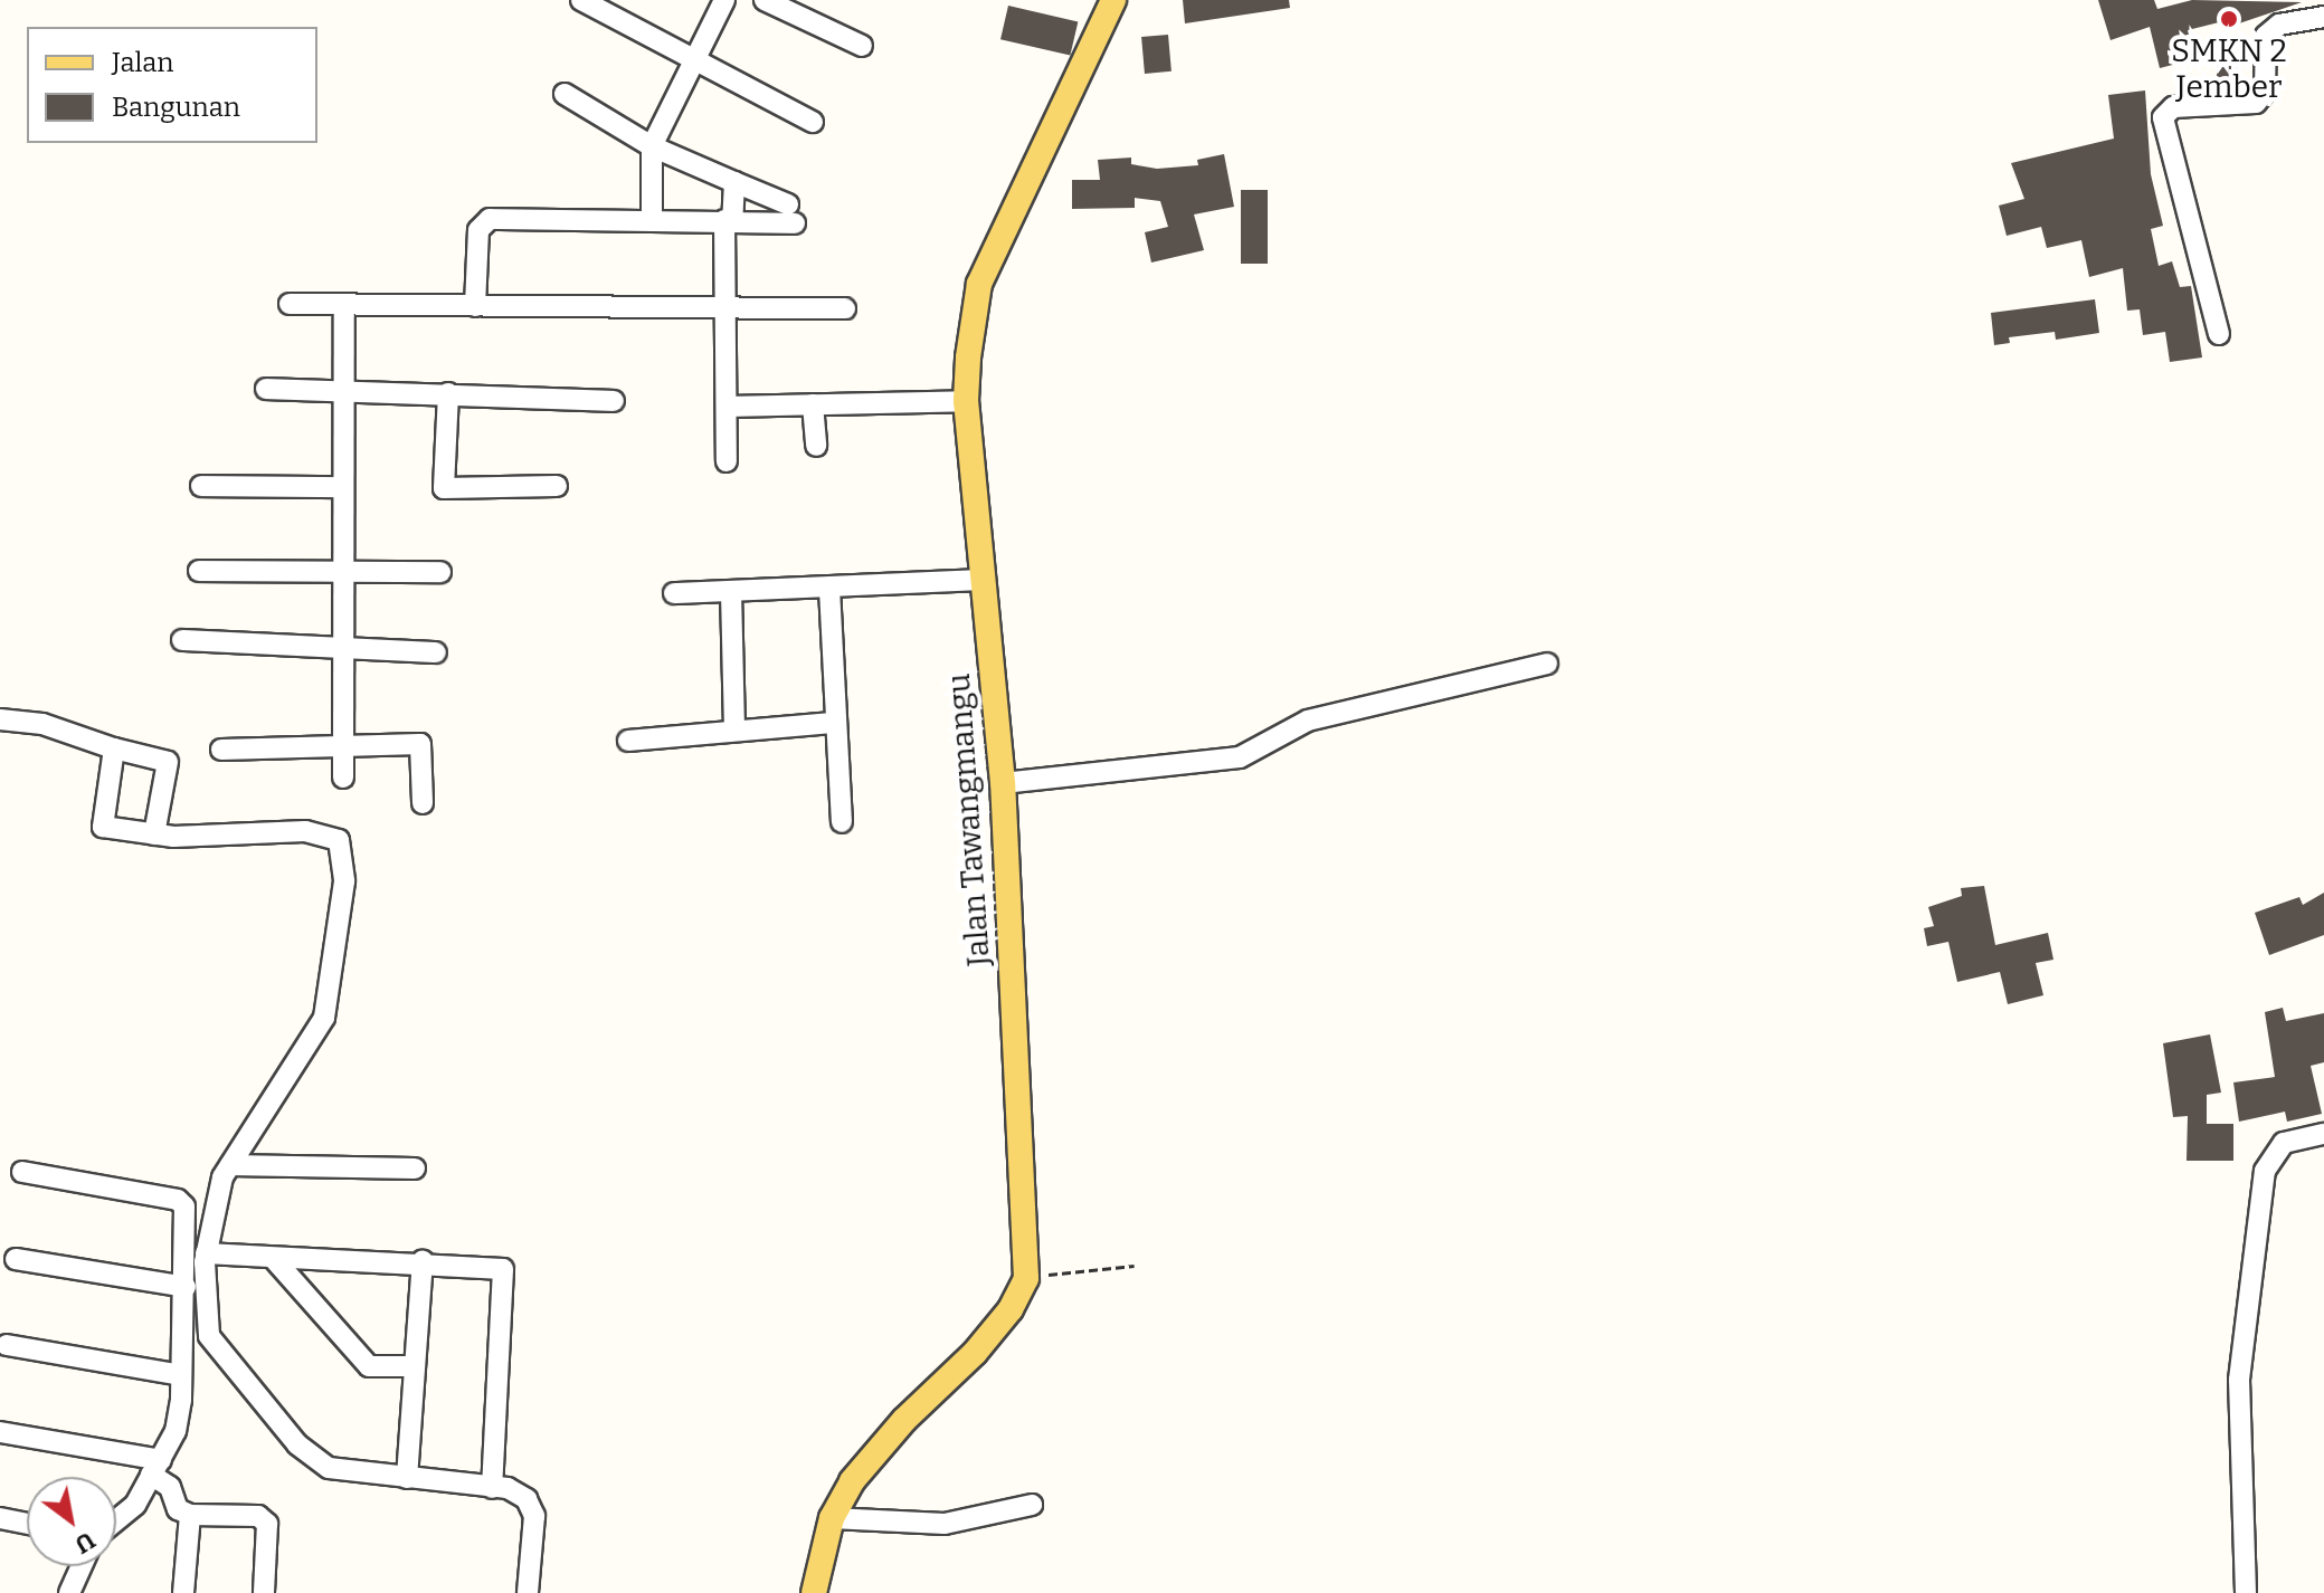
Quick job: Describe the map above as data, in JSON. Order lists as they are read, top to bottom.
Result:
{
  "streets": {
    "main road": ["Jalan Tawangmangu"]
  },
  "places": ["SMKN 2 Jember"],
  "legend": ["Jalan", "Bangunan"],
  "north": "bottom right"
}
